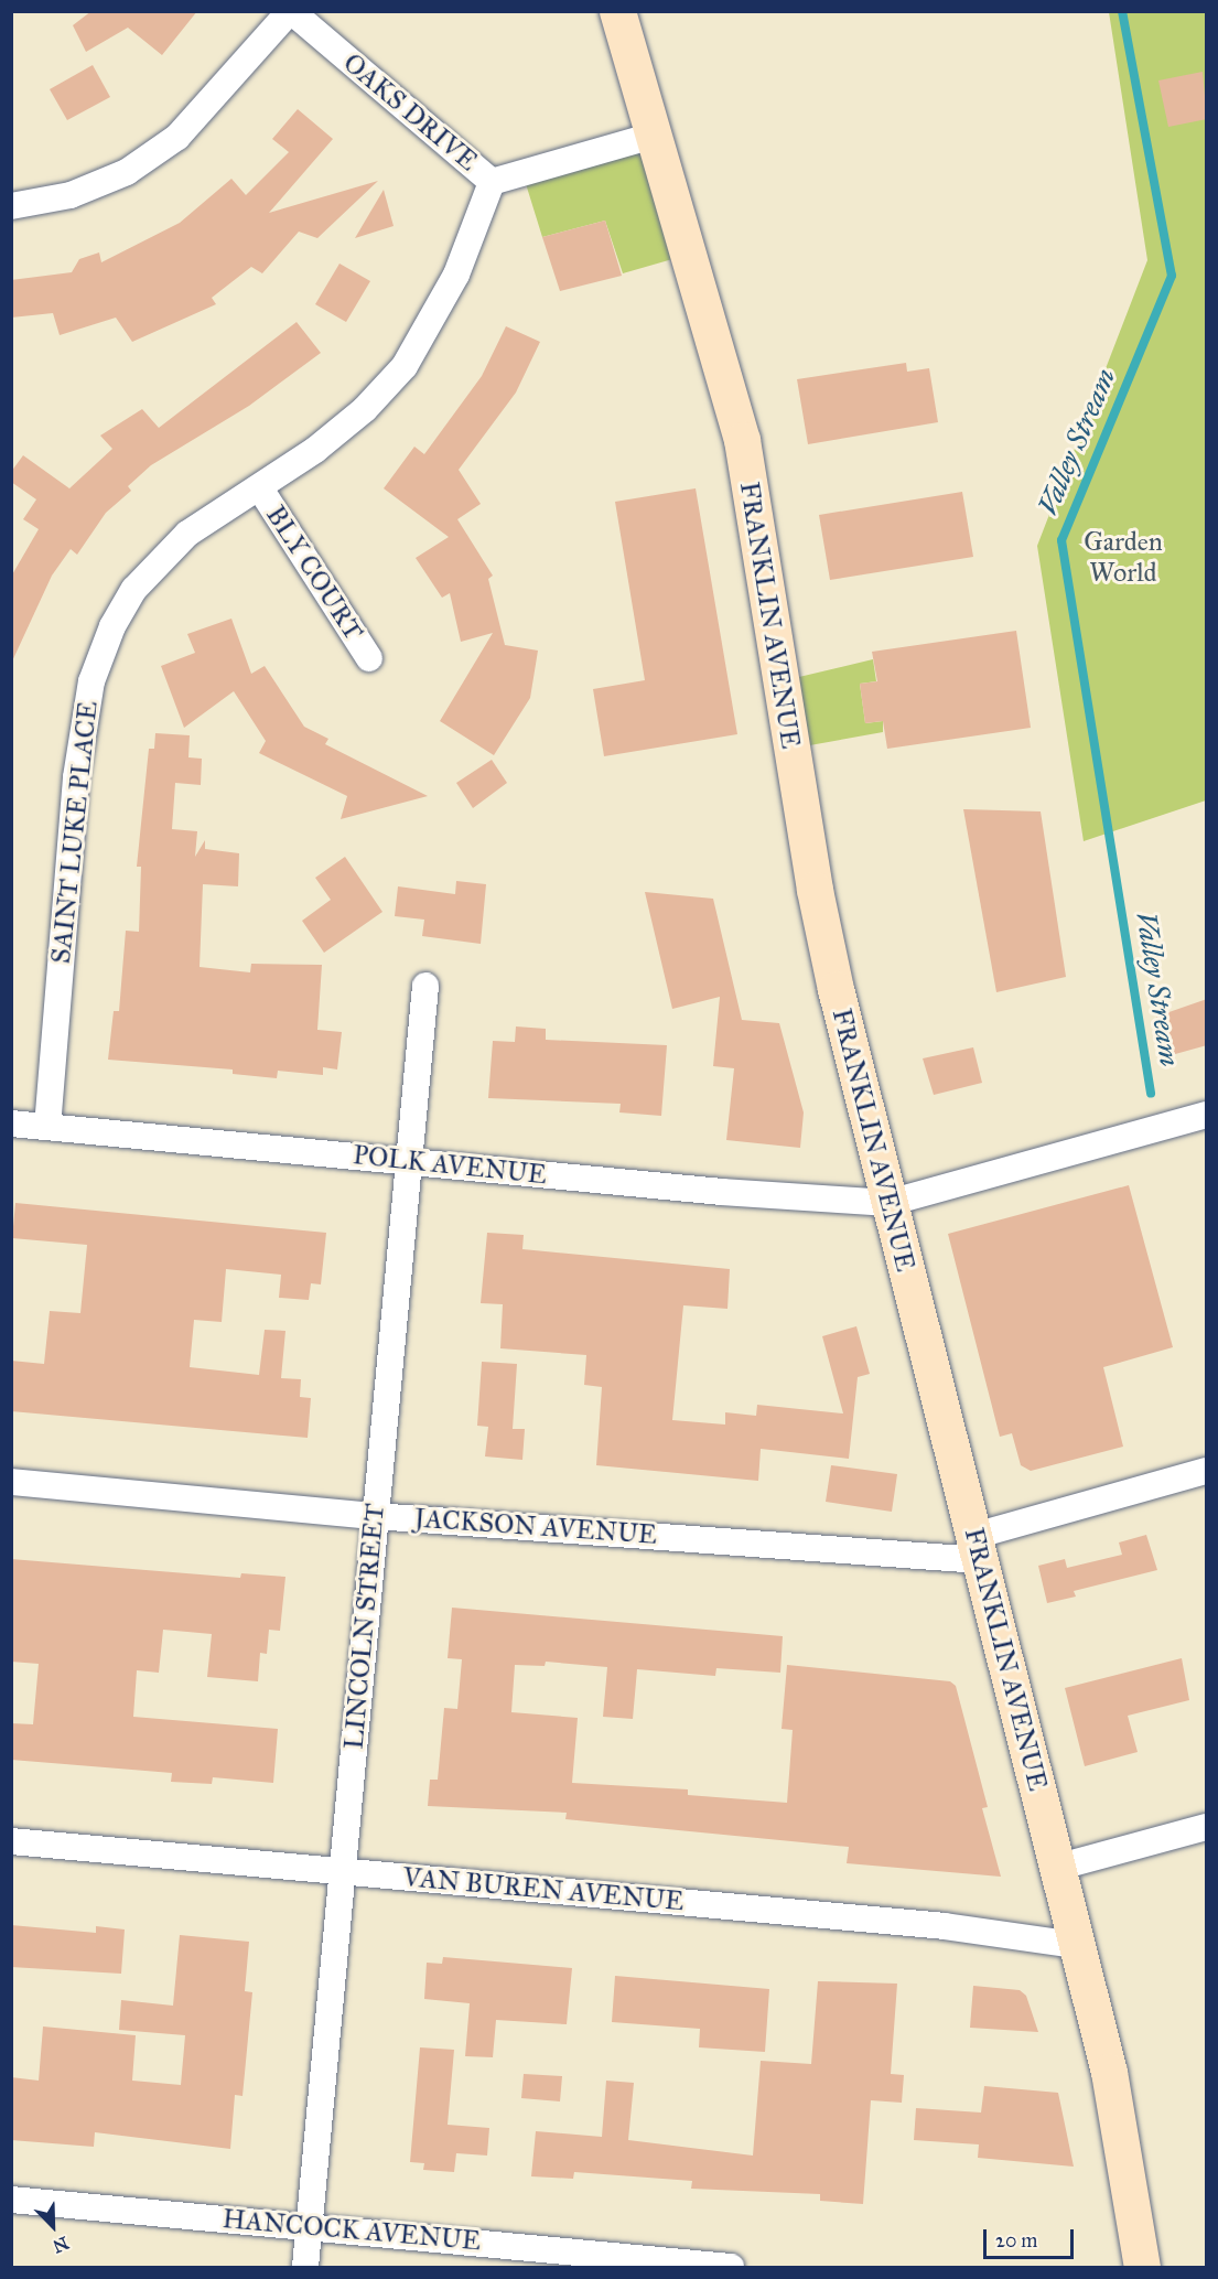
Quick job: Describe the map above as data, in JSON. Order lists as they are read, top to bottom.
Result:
{
  "streets": {
    "main road": ["FRANKLIN AVENUE"],
    "street": [
      "OAKS DRIVE",
      "BLY COURT",
      "SAINT LUKE PLACE",
      "POLK AVENUE",
      "JACKSON AVENUE",
      "LINCOLN STREET",
      "VAN BUREN AVENUE",
      "HANCOCK AVENUE"
    ]
  },
  "crossings": [
    ["OAKS DRIVE", "FRANKLIN AVENUE"],
    ["OAKS DRIVE", "SAINT LUKE PLACE"],
    ["BLY COURT", "SAINT LUKE PLACE"],
    ["FRANKLIN AVENUE", "POLK AVENUE"],
    ["FRANKLIN AVENUE", "JACKSON AVENUE"],
    ["FRANKLIN AVENUE", "VAN BUREN AVENUE"],
    ["SAINT LUKE PLACE", "POLK AVENUE"],
    ["POLK AVENUE", "LINCOLN STREET"],
    ["JACKSON AVENUE", "LINCOLN STREET"],
    ["LINCOLN STREET", "VAN BUREN AVENUE"],
    ["LINCOLN STREET", "HANCOCK AVENUE"]
  ],
  "water": ["Valley Stream"],
  "parks": ["Garden World"],
  "scale_bar": "20 m",
  "north": "bottom right"
}
